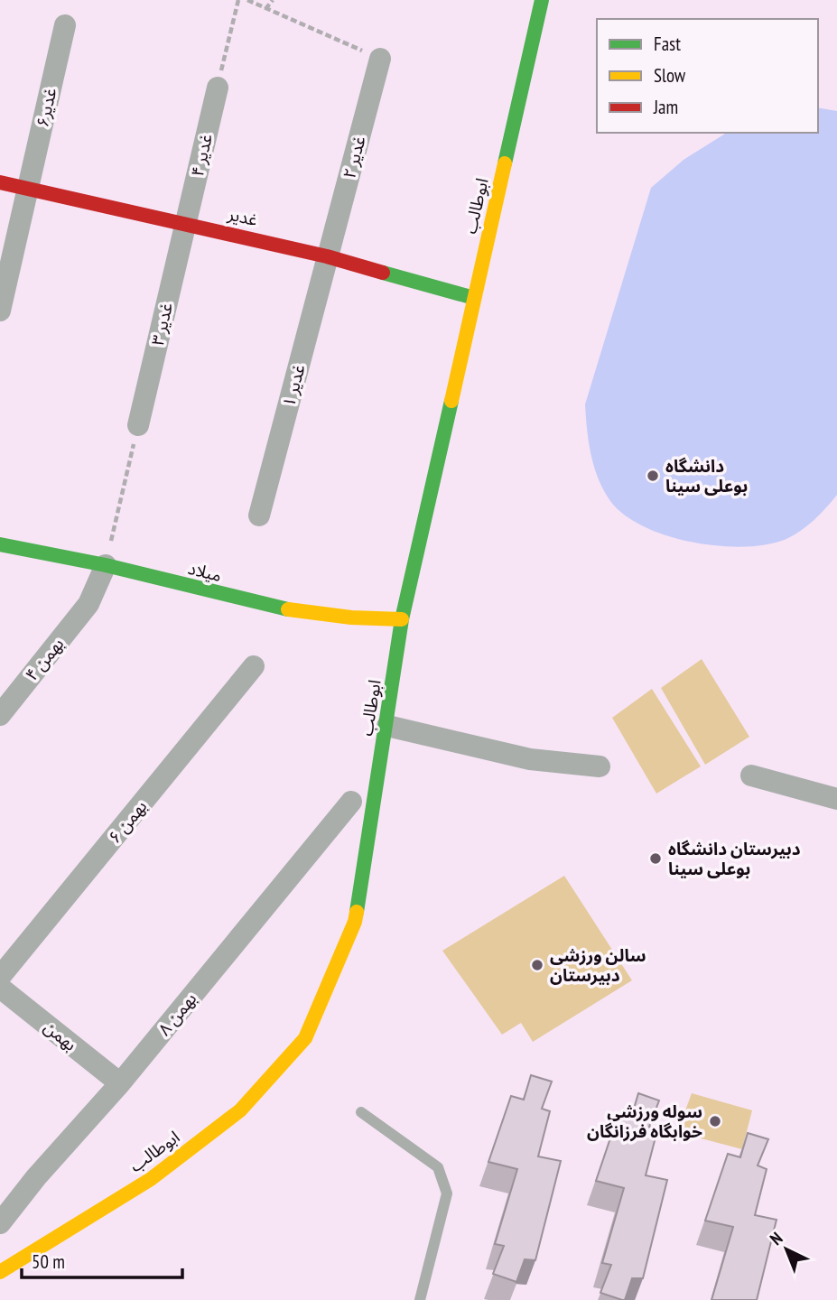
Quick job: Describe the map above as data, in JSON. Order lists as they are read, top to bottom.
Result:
{
  "streets": {
    "street": [
      "غدیر۶",
      "غدیر ۴",
      "غدیر ۲",
      "ابوطالب",
      "غدیر",
      "غدیر ۳",
      "غدیر ۱",
      "میلاد",
      "بهمن ۴",
      "بهمن ۶",
      "بهمن ۸",
      "بهمن"
    ]
  },
  "crossings": [
    ["غدیر۶", "غدیر"],
    ["غدیر ۴", "غدیر"],
    ["غدیر ۴", "غدیر ۳"],
    ["غدیر ۲", "غدیر"],
    ["غدیر ۲", "غدیر ۱"],
    ["ابوطالب", "غدیر"],
    ["ابوطالب", "میلاد"],
    ["غدیر", "غدیر ۳"],
    ["غدیر", "غدیر ۱"],
    ["میلاد", "بهمن ۴"],
    ["بهمن ۸", "بهمن"]
  ],
  "places": [
    "دانشگاه بوعلی سینا",
    "دبیرستان دانشگاه بوعلی سینا",
    "سالن ورزشی دبیرستان",
    "سوله ورزشی خوابگاه فرزانگان"
  ],
  "legend": ["Fast", "Slow", "Jam"],
  "scale_bar": "50 m",
  "north": "top left"
}
